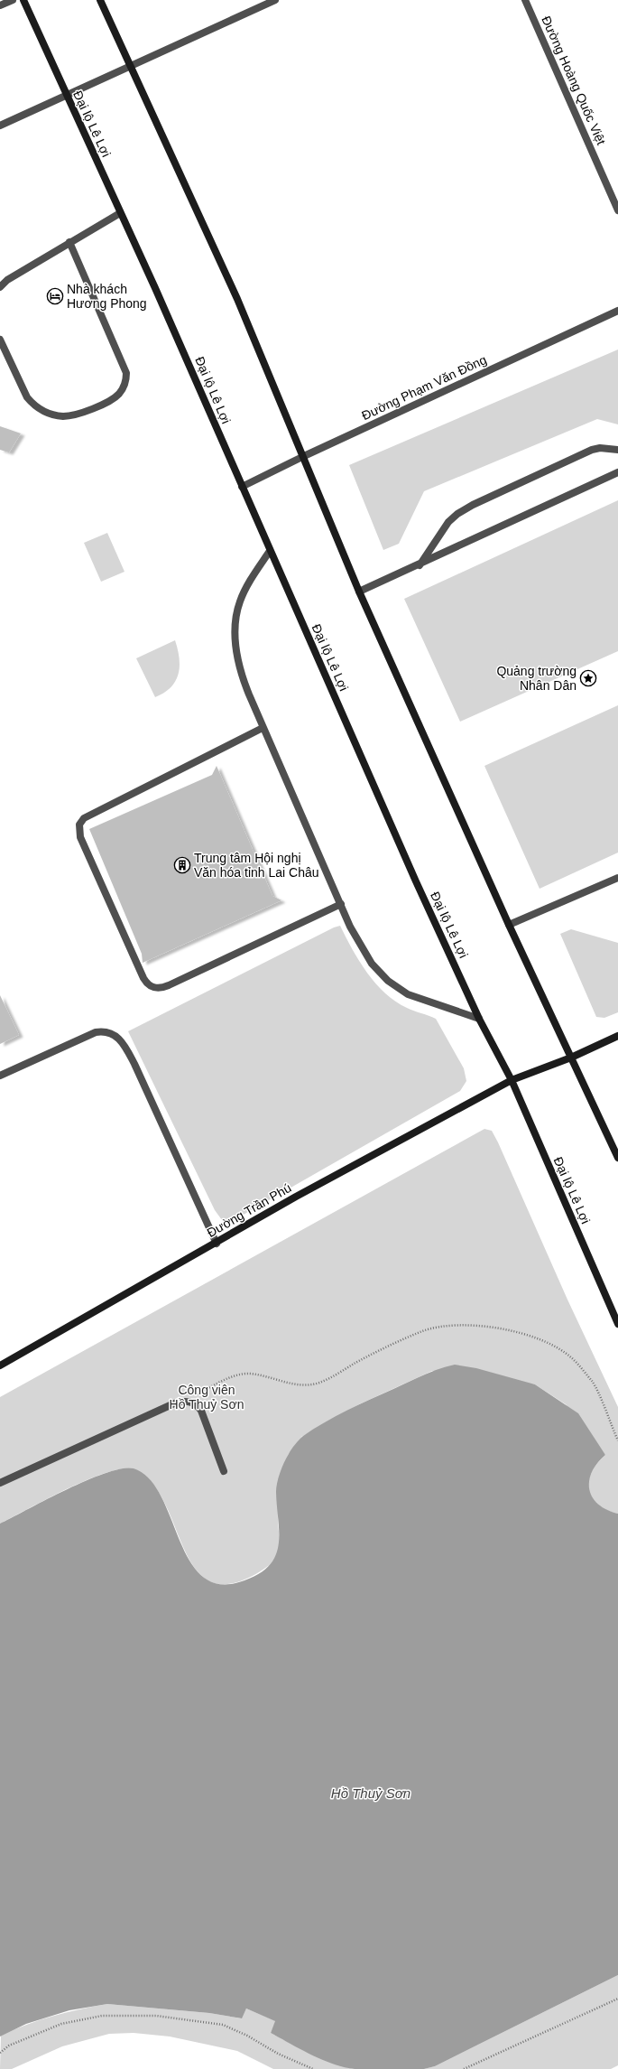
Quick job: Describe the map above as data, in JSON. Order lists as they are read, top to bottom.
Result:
{
  "streets": {
    "main road": ["Đại lộ Lê Lợi", "Đường Trần Phú"],
    "street": ["Đường Hoàng Quốc Việt", "Đường Phạm Văn Đồng"]
  },
  "crossings": [
    ["Đại lộ Lê Lợi", "Đường Phạm Văn Đồng"],
    ["Đại lộ Lê Lợi", "Đường Trần Phú"]
  ],
  "water": ["Hồ Thuỷ Sơn"],
  "parks": ["Công viên Hồ Thuỷ Sơn"],
  "places": {
    "hotel": ["Nhà khách Hương Phong"],
    "place": ["Quảng trường Nhân Dân"],
    "building": ["Trung tâm Hội nghị Văn hóa tỉnh Lai Châu"]
  }
}
